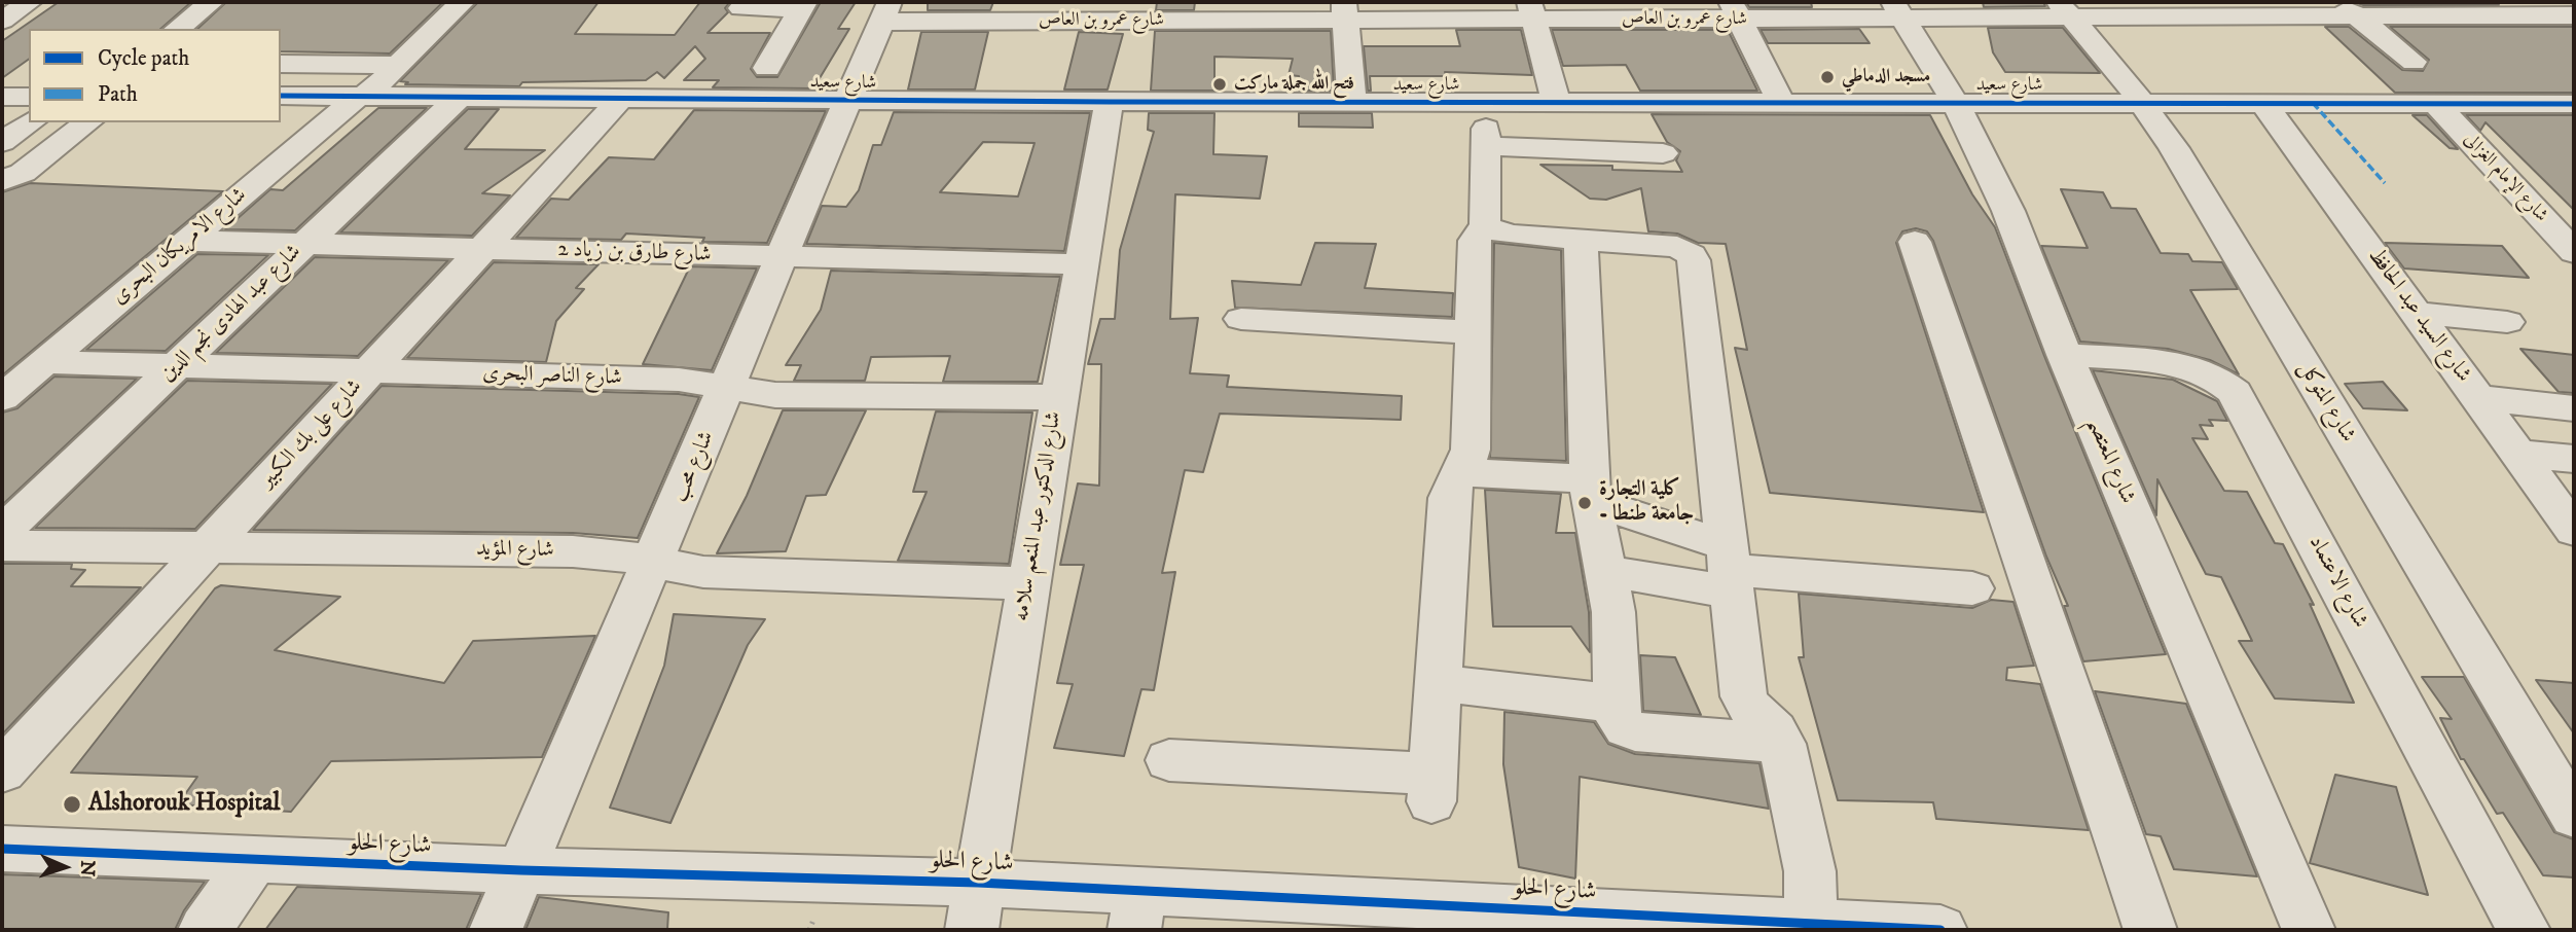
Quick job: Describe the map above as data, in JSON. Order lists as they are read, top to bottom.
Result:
{
  "streets": {
    "street": [
      "شارع عمرو بن العاص",
      "شارع سعيد",
      "شارع الإمام الغزالى",
      "شارع الامريكان البحرى",
      "شارع طارق بن زياد 2",
      "شارع عبد الهادى نجم الدين",
      "شارع السيد عبد الحافظ",
      "شارع الناصر البحرى",
      "شارع المتوكل",
      "شارع على بك الكبير",
      "شارع المعتصم",
      "شارع محب",
      "شارع الدكتور عبد المنعم سلامه",
      "شارع المؤيد",
      "شارع الاعتماد",
      "شارع الحلو"
    ]
  },
  "crossings": [
    ["شارع عمرو بن العاص", "شارع المتوكل"],
    ["شارع عمرو بن العاص", "شارع المعتصم"],
    ["شارع عمرو بن العاص", "شارع محب"],
    ["شارع سعيد", "شارع الإمام الغزالى"],
    ["شارع سعيد", "شارع الامريكان البحرى"],
    ["شارع سعيد", "شارع عبد الهادى نجم الدين"],
    ["شارع سعيد", "شارع السيد عبد الحافظ"],
    ["شارع سعيد", "شارع المتوكل"],
    ["شارع سعيد", "شارع على بك الكبير"],
    ["شارع سعيد", "شارع المعتصم"],
    ["شارع سعيد", "شارع محب"],
    ["شارع سعيد", "شارع الدكتور عبد المنعم سلامه"],
    ["شارع الامريكان البحرى", "شارع طارق بن زياد 2"],
    ["شارع الامريكان البحرى", "شارع الناصر البحرى"],
    ["شارع طارق بن زياد 2", "شارع عبد الهادى نجم الدين"],
    ["شارع طارق بن زياد 2", "شارع على بك الكبير"],
    ["شارع طارق بن زياد 2", "شارع محب"],
    ["شارع طارق بن زياد 2", "شارع الدكتور عبد المنعم سلامه"],
    ["شارع عبد الهادى نجم الدين", "شارع الناصر البحرى"],
    ["شارع الناصر البحرى", "شارع على بك الكبير"],
    ["شارع الناصر البحرى", "شارع محب"],
    ["شارع الناصر البحرى", "شارع الدكتور عبد المنعم سلامه"],
    ["شارع على بك الكبير", "شارع المؤيد"],
    ["شارع المعتصم", "شارع الاعتماد"],
    ["شارع محب", "شارع المؤيد"],
    ["شارع محب", "شارع الحلو"],
    ["شارع الدكتور عبد المنعم سلامه", "شارع المؤيد"],
    ["شارع الدكتور عبد المنعم سلامه", "شارع الحلو"]
  ],
  "places": [
    "مسجد الدماطي",
    "فتح الله جملة ماركت",
    "كلية التجارة - جامعة طنطا",
    "Alshorouk Hospital"
  ],
  "legend": ["Cycle path", "Path"],
  "north": "right"
}
